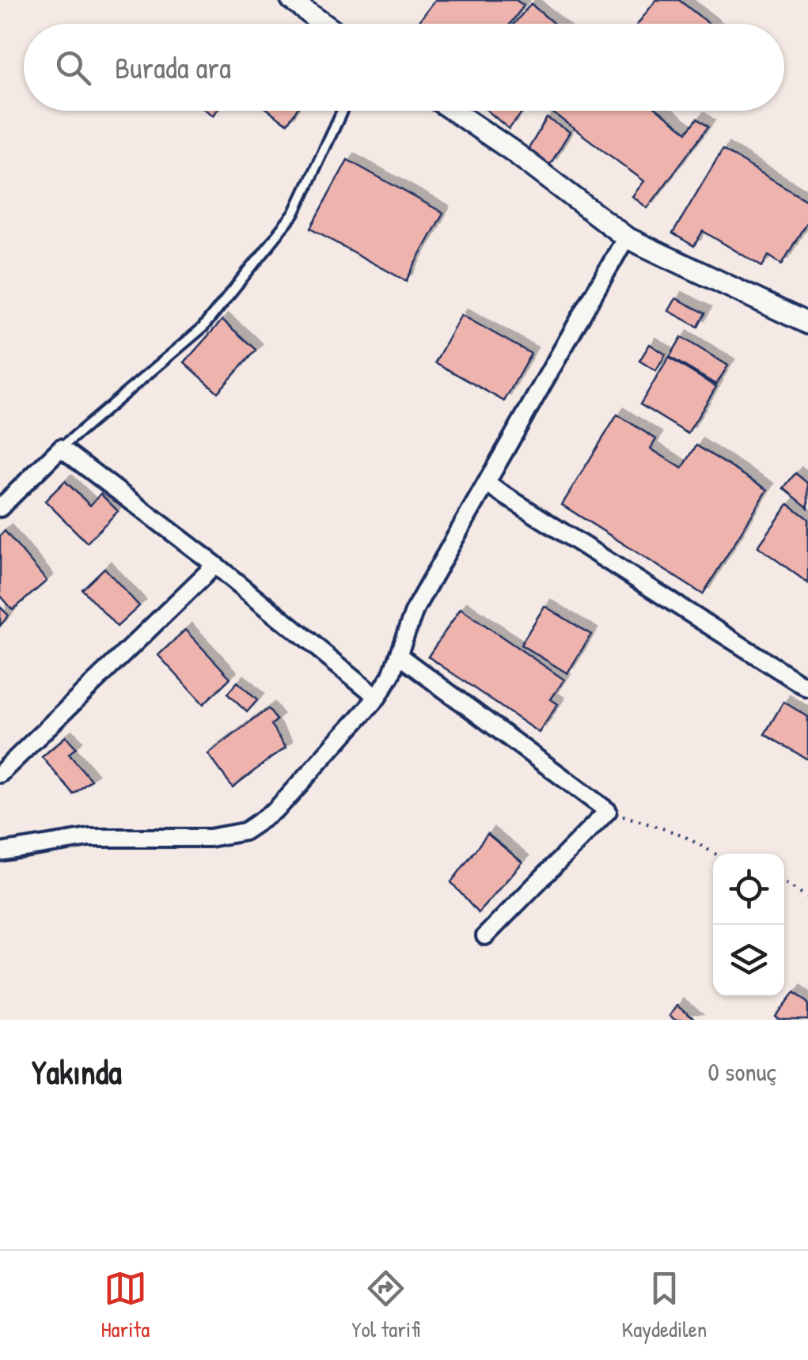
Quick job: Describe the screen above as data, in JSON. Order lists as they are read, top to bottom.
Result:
{
  "page": {
    "search": "Burada ara",
    "heading": ["Yakında", "0 sonuç"],
    "nav": ["Harita", "Yol tarifi", "Kaydedilen"]
  }
}
